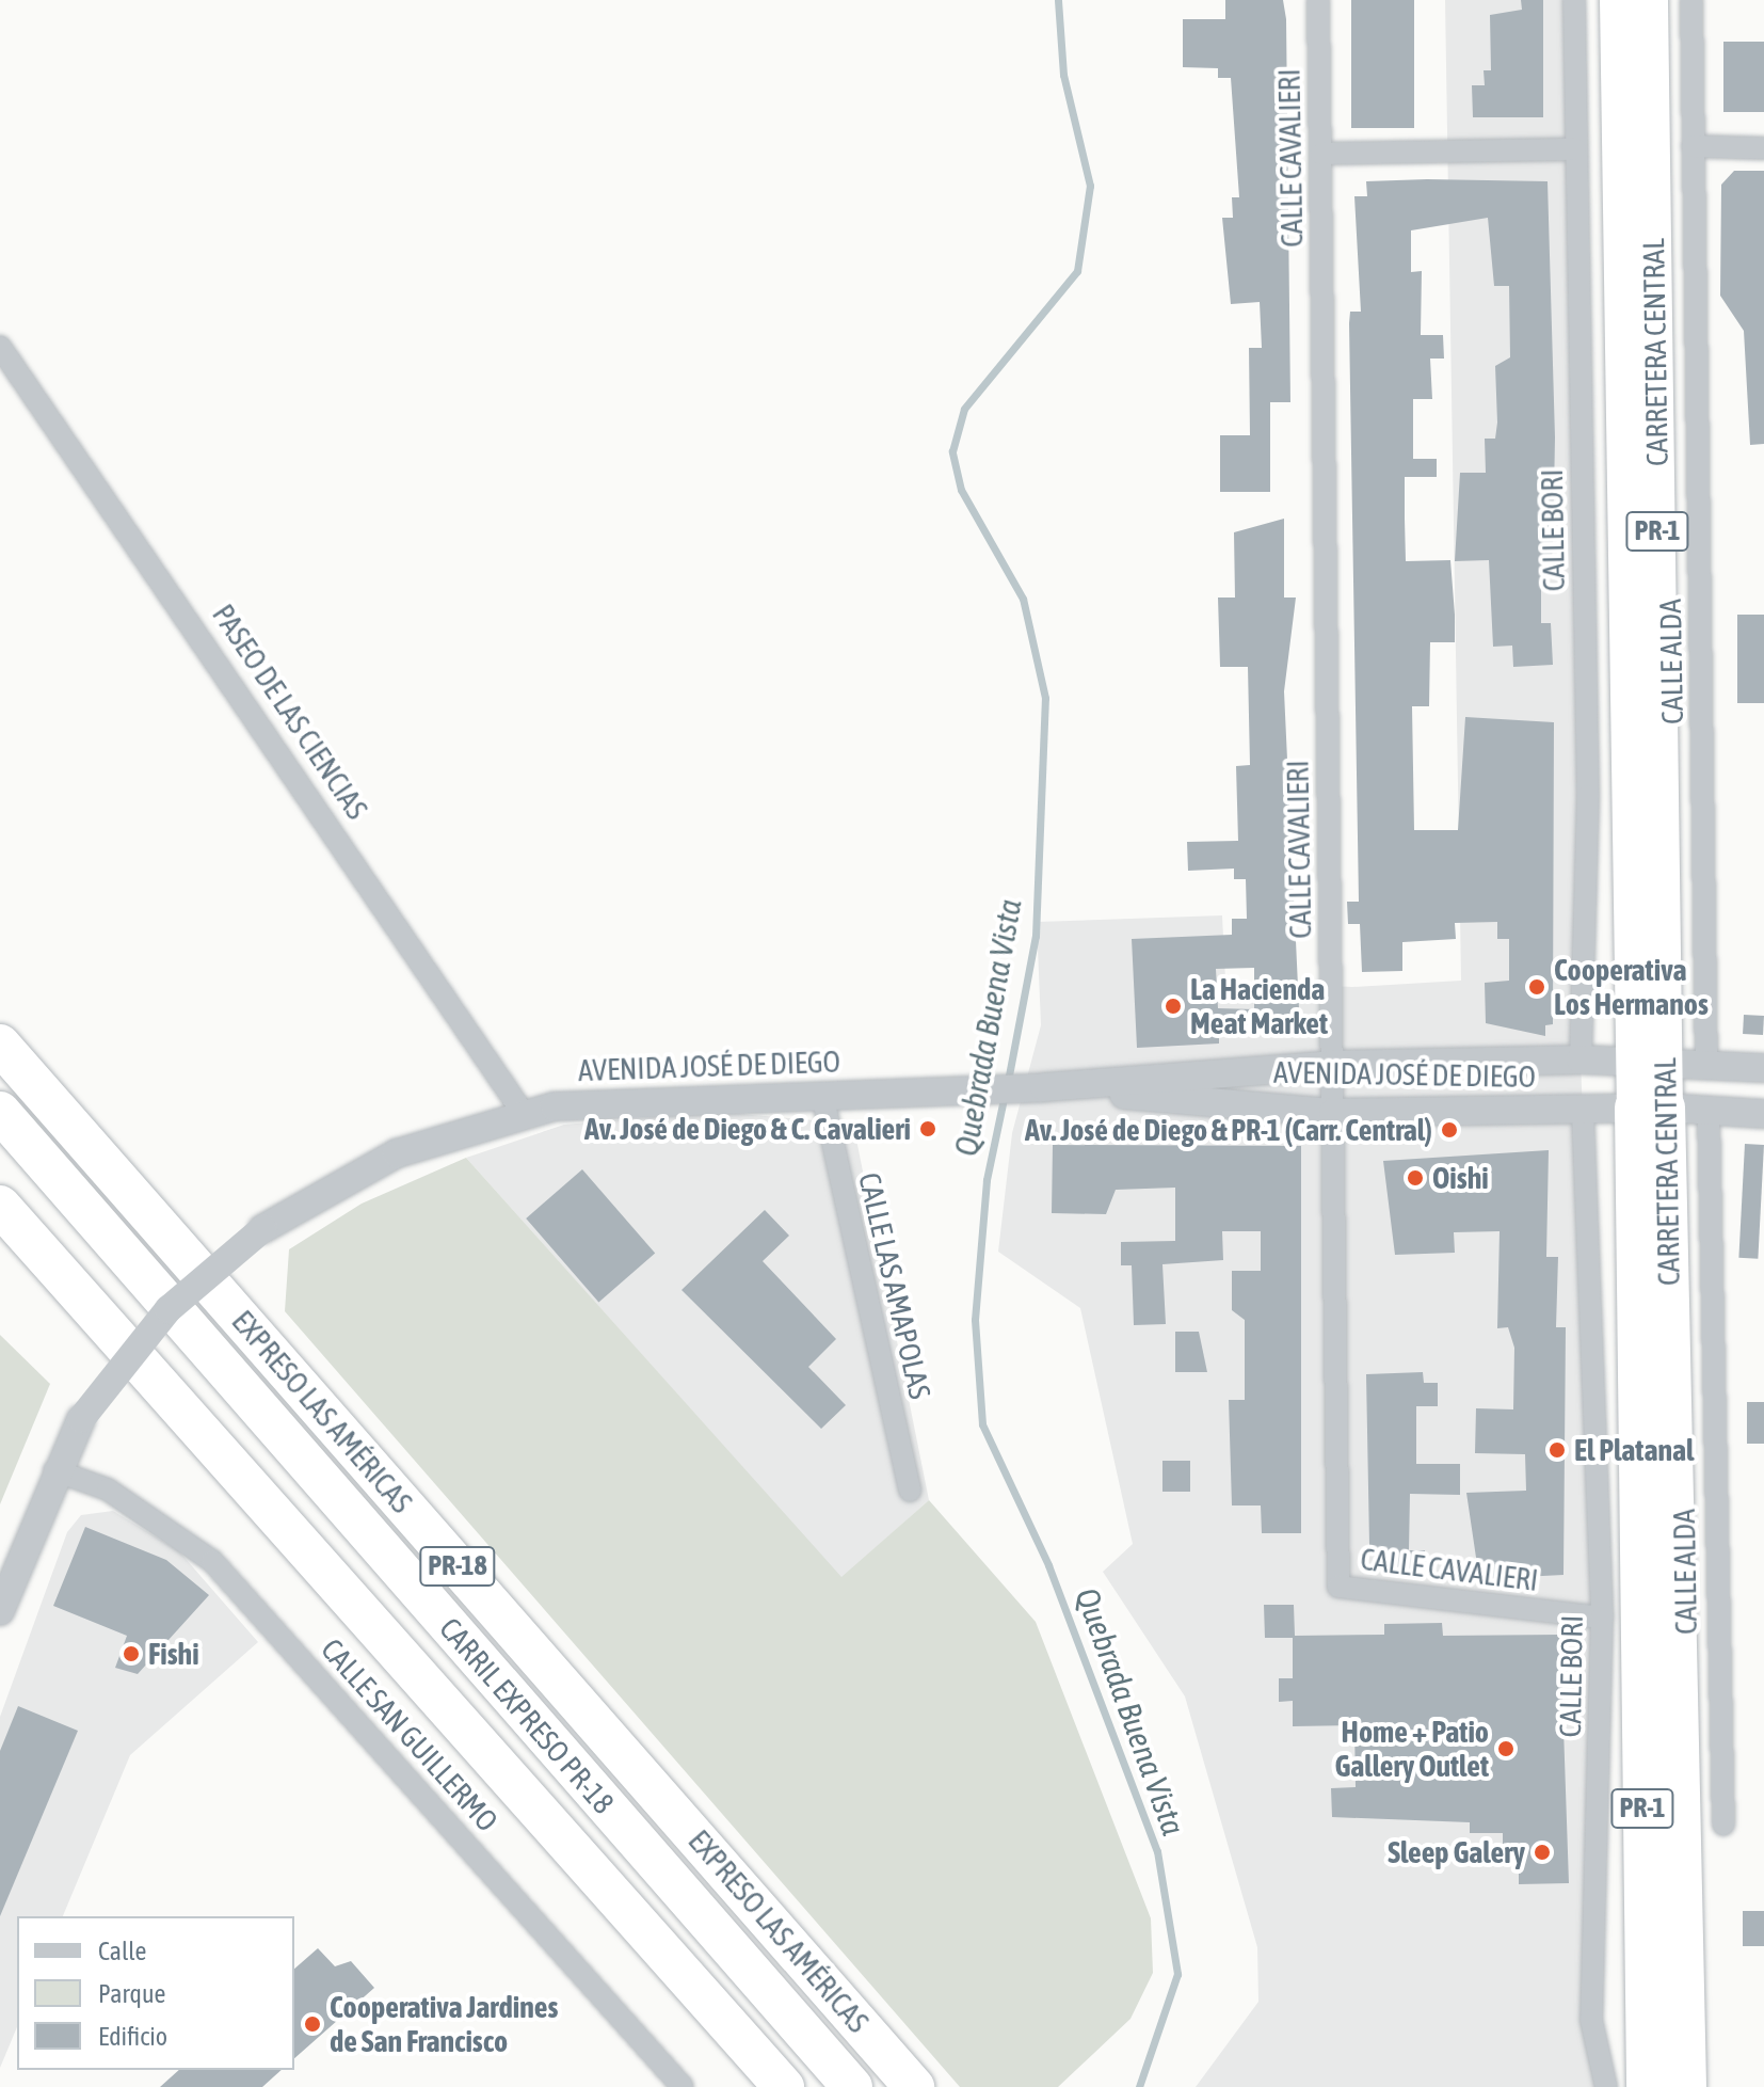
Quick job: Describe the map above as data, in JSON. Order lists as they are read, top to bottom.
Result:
{
  "streets": {
    "highway": [
      "CARRETERA CENTRAL",
      "PR-1",
      "EXPRESO LAS AMÉRICAS",
      "PR-18",
      "CARRIL EXPRESO PR-18"
    ],
    "street": [
      "CALLE CAVALIERI",
      "CALLE BORI",
      "CALLE ALDA",
      "PASEO DE LAS CIENCIAS",
      "AVENIDA JOSÉ DE DIEGO",
      "CALLE LAS AMAPOLAS",
      "CALLE SAN GUILLERMO"
    ]
  },
  "crossings": [
    ["CALLE CAVALIERI", "CALLE BORI"],
    ["CALLE CAVALIERI", "AVENIDA JOSÉ DE DIEGO"],
    ["CARRETERA CENTRAL", "AVENIDA JOSÉ DE DIEGO"],
    ["CALLE BORI", "AVENIDA JOSÉ DE DIEGO"],
    ["CALLE ALDA", "AVENIDA JOSÉ DE DIEGO"],
    ["PASEO DE LAS CIENCIAS", "AVENIDA JOSÉ DE DIEGO"],
    ["AVENIDA JOSÉ DE DIEGO", "CALLE LAS AMAPOLAS"],
    ["AVENIDA JOSÉ DE DIEGO", "CALLE SAN GUILLERMO"]
  ],
  "water": ["Quebrada Buena Vista"],
  "places": [
    "Cooperativa Los Hermanos",
    "La Hacienda Meat Market",
    "Av. José de Diego & C. Cavalieri",
    "Av. José de Diego & PR-1 (Carr. Central)",
    "Oishi",
    "El Platanal",
    "Fishi",
    "Home + Patio Gallery Outlet",
    "Sleep Galery",
    "Cooperativa Jardines de San Francisco"
  ],
  "legend": ["Calle", "Parque", "Edificio"]
}
